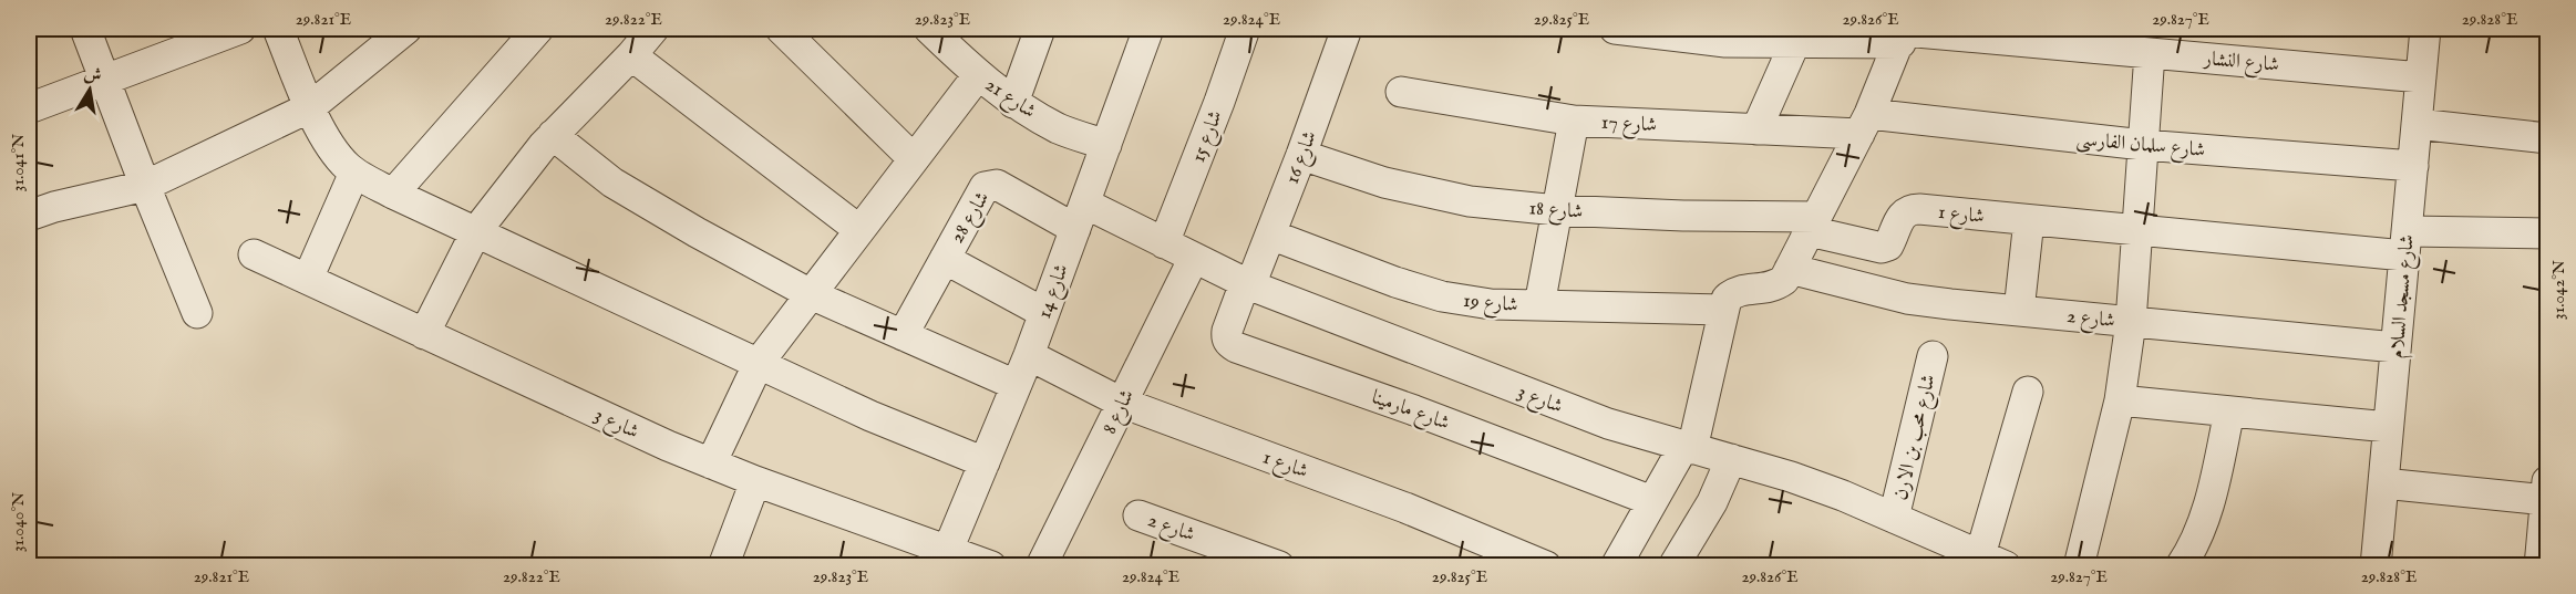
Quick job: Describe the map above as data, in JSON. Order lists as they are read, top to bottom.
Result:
{
  "streets": {
    "street": [
      "شارع النشار",
      "شارع 21",
      "شارع 17",
      "شارع 15",
      "شارع سلمان الفارسى",
      "شارع 16",
      "شارع 18",
      "شارع 1",
      "شارع 28",
      "شارع 14",
      "شارع مسجد السلام",
      "شارع 19",
      "شارع 2",
      "شارع 3",
      "شارع مارمينا",
      "شارع 8",
      "شارع محب بن الارن"
    ]
  },
  "crossings": [
    ["شارع النشار", "شارع مسجد السلام"],
    ["شارع 21", "شارع 14"],
    ["شارع 17", "شارع سلمان الفارسى"],
    ["شارع 15", "شارع 3"],
    ["شارع سلمان الفارسى", "شارع مسجد السلام"],
    ["شارع 16", "شارع 18"],
    ["شارع 16", "شارع 19"],
    ["شارع 16", "شارع 3"],
    ["شارع 16", "شارع مارمينا"],
    ["شارع 18", "شارع 1"],
    ["شارع 1", "شارع 14"],
    ["شارع 1", "شارع مسجد السلام"],
    ["شارع 1", "شارع 8"],
    ["شارع 28", "شارع 14"],
    ["شارع 28", "شارع 3"],
    ["شارع 14", "شارع 3"],
    ["شارع مسجد السلام", "شارع 2"],
    ["شارع 3", "شارع مارمينا"],
    ["شارع 3", "شارع 8"],
    ["شارع 3", "شارع محب بن الارن"]
  ],
  "north": "top",
  "coordinates": [
    "29.821°E",
    "29.822°E",
    "29.823°E",
    "29.824°E",
    "29.825°E",
    "29.826°E",
    "29.827°E",
    "29.828°E",
    "31.041°N",
    "31.042°N",
    "31.040°N"
  ]
}
